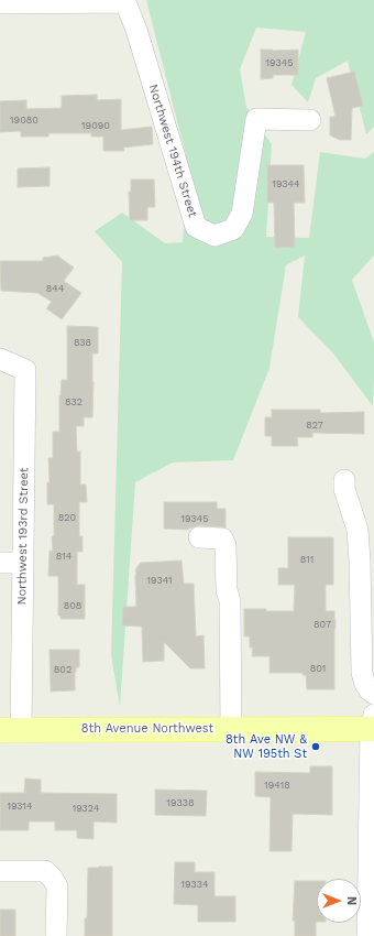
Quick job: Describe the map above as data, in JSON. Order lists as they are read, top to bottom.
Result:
{
  "streets": {
    "main road": ["8th Avenue Northwest"],
    "street": ["Northwest 194th Street", "Northwest 193rd Street"]
  },
  "crossings": [
    ["Northwest 193rd Street", "8th Avenue Northwest"]
  ],
  "places": ["8th Ave NW & NW 195th St"],
  "house_numbers": [
    "19345",
    "19080",
    "19090",
    "19344",
    "844",
    "838",
    "832",
    "827",
    "820",
    "19345",
    "814",
    "811",
    "19341",
    "808",
    "807",
    "801",
    "802",
    "19418",
    "19338",
    "19314",
    "19324",
    "19334"
  ],
  "north": "right"
}
